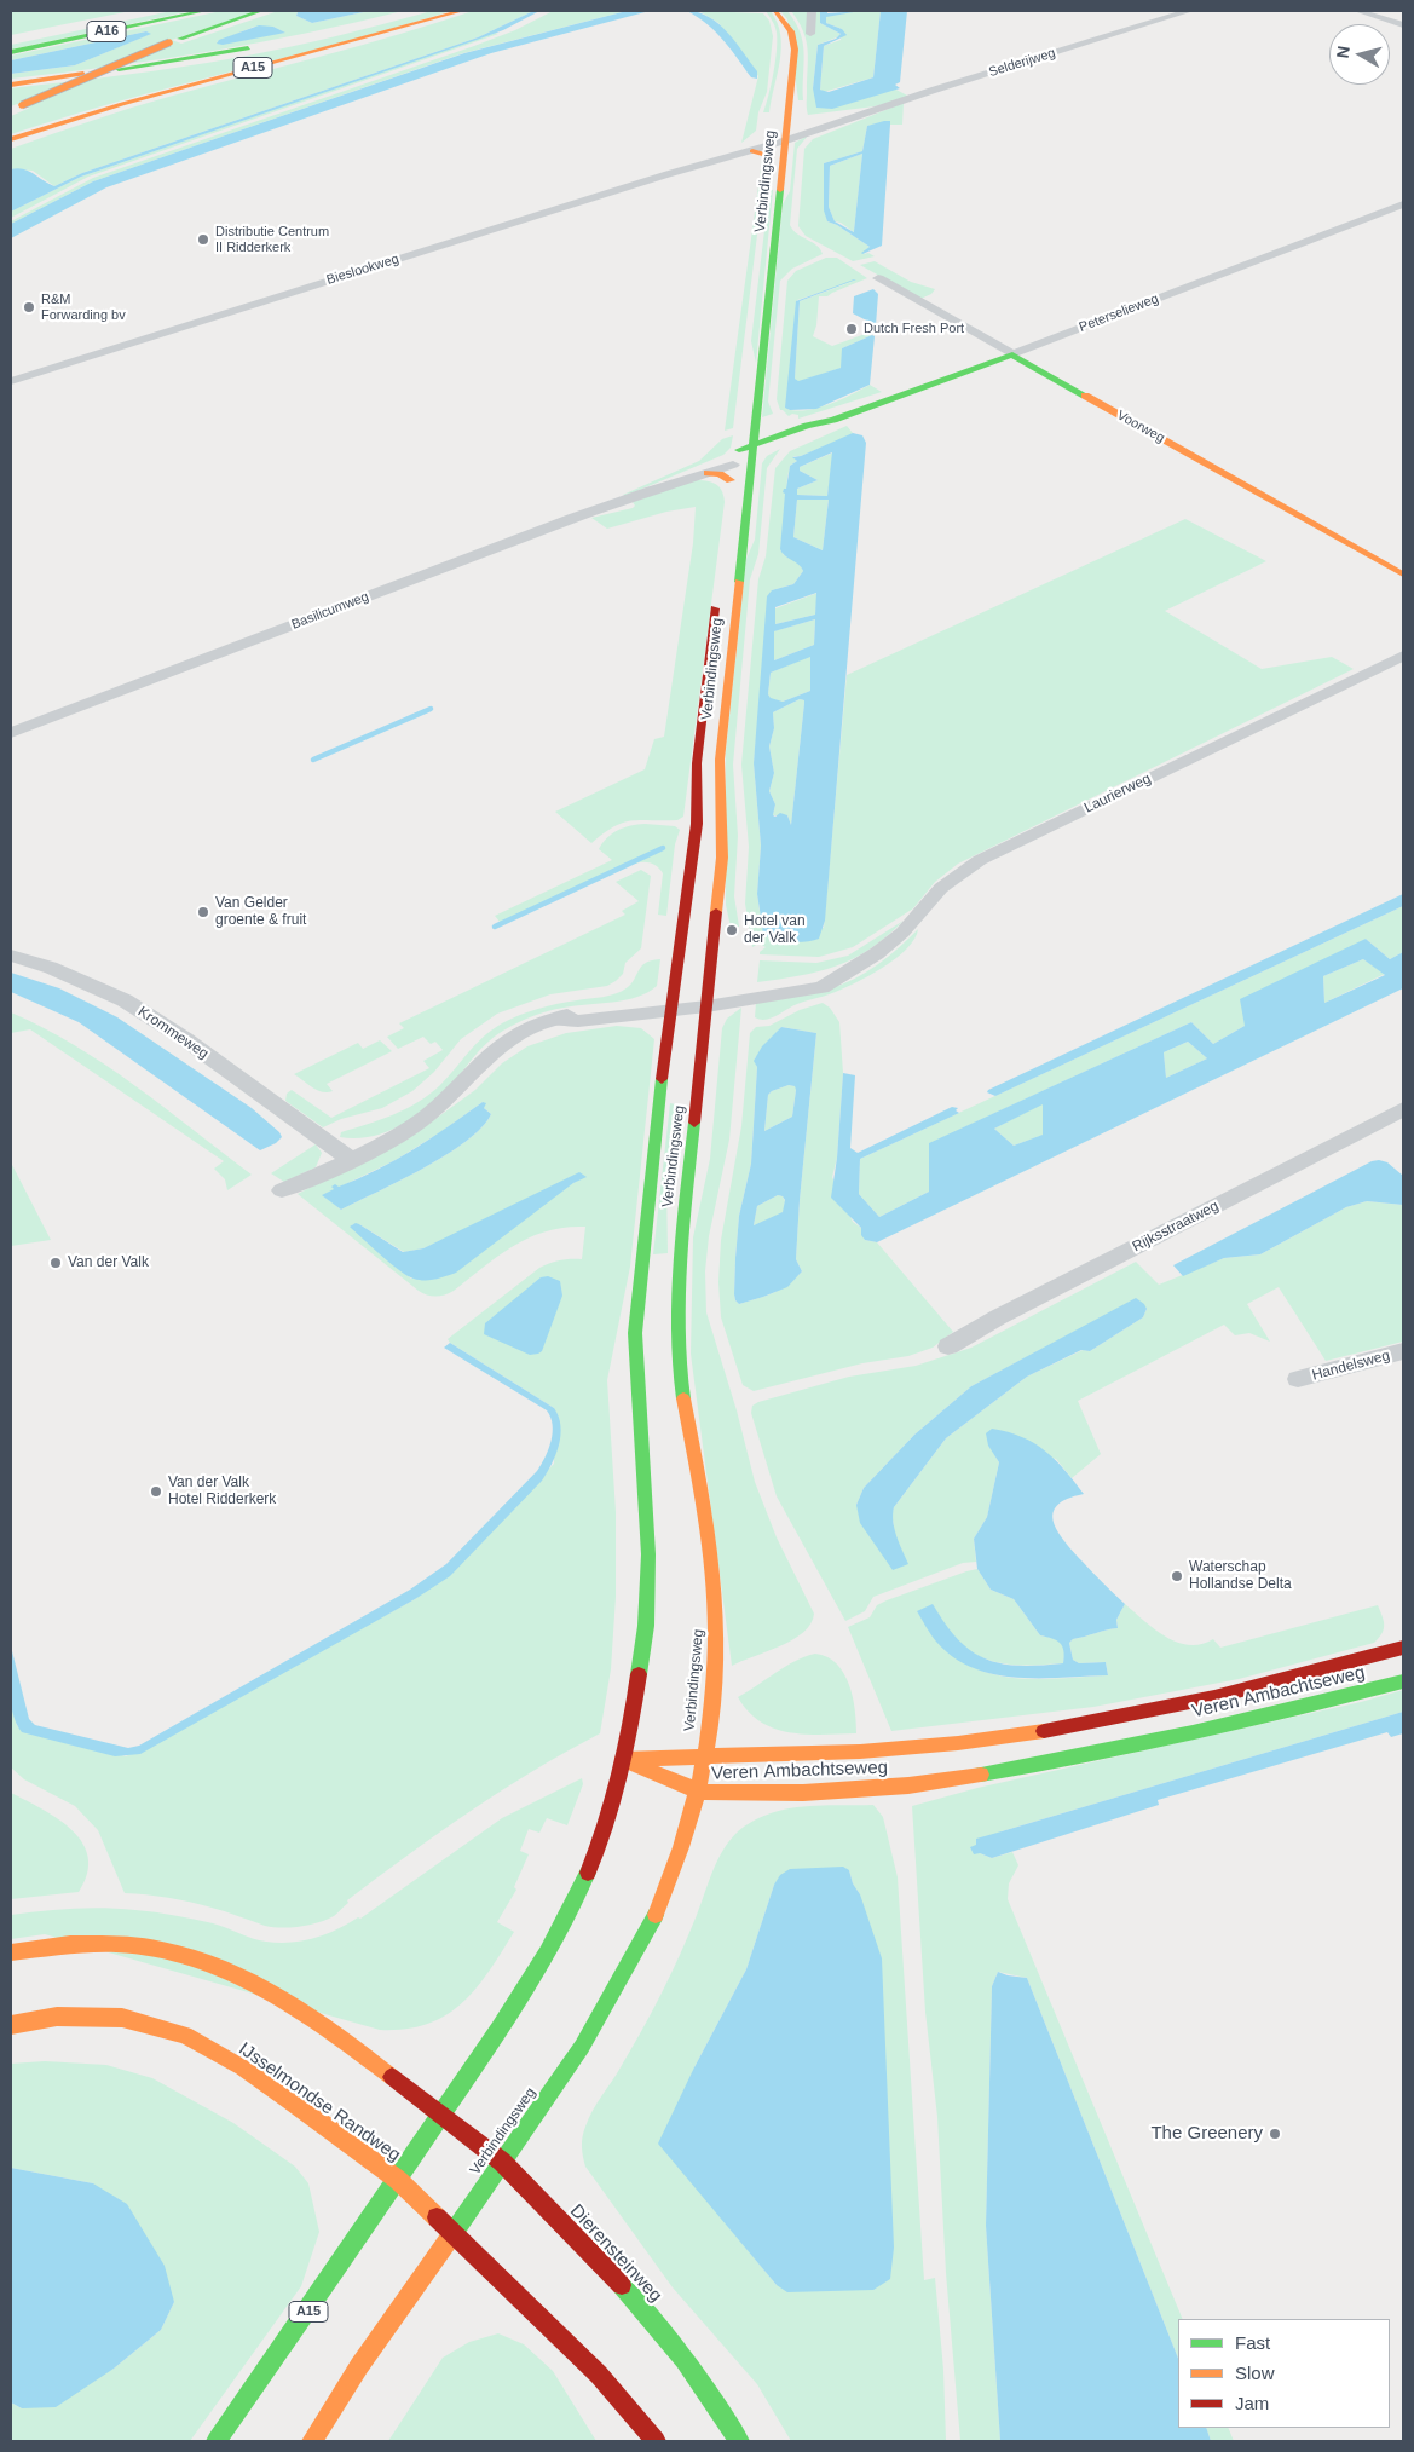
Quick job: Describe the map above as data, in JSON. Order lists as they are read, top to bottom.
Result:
{
  "streets": {
    "main road": [
      "A16",
      "A15",
      "Verbindingsweg",
      "Peterselieweg",
      "Voorweg",
      "Veren Ambachtseweg",
      "IJsselmondse Randweg",
      "Dierensteinweg"
    ],
    "street": [
      "Selderijweg",
      "Bieslookweg",
      "Basilicumweg",
      "Laurierweg",
      "Krommeweg",
      "Rijksstraatweg",
      "Handelsweg"
    ]
  },
  "crossings": [
    ["Selderijweg", "Verbindingsweg"],
    ["Selderijweg", "Bieslookweg"],
    ["A15", "Verbindingsweg"],
    ["A15", "IJsselmondse Randweg"],
    ["Verbindingsweg", "Bieslookweg"],
    ["Verbindingsweg", "Peterselieweg"],
    ["Verbindingsweg", "Laurierweg"],
    ["Verbindingsweg", "Veren Ambachtseweg"],
    ["Verbindingsweg", "IJsselmondse Randweg"],
    ["Verbindingsweg", "Dierensteinweg"],
    ["Peterselieweg", "Voorweg"]
  ],
  "places": [
    "Distributie Centrum II Ridderkerk",
    "R&M Forwarding bv",
    "Dutch Fresh Port",
    "Van Gelder groente & fruit",
    "Hotel van der Valk",
    "Van der Valk",
    "Van der Valk Hotel Ridderkerk",
    "Waterschap Hollandse Delta",
    "The Greenery"
  ],
  "legend": ["Fast", "Slow", "Jam"],
  "north": "left"
}
